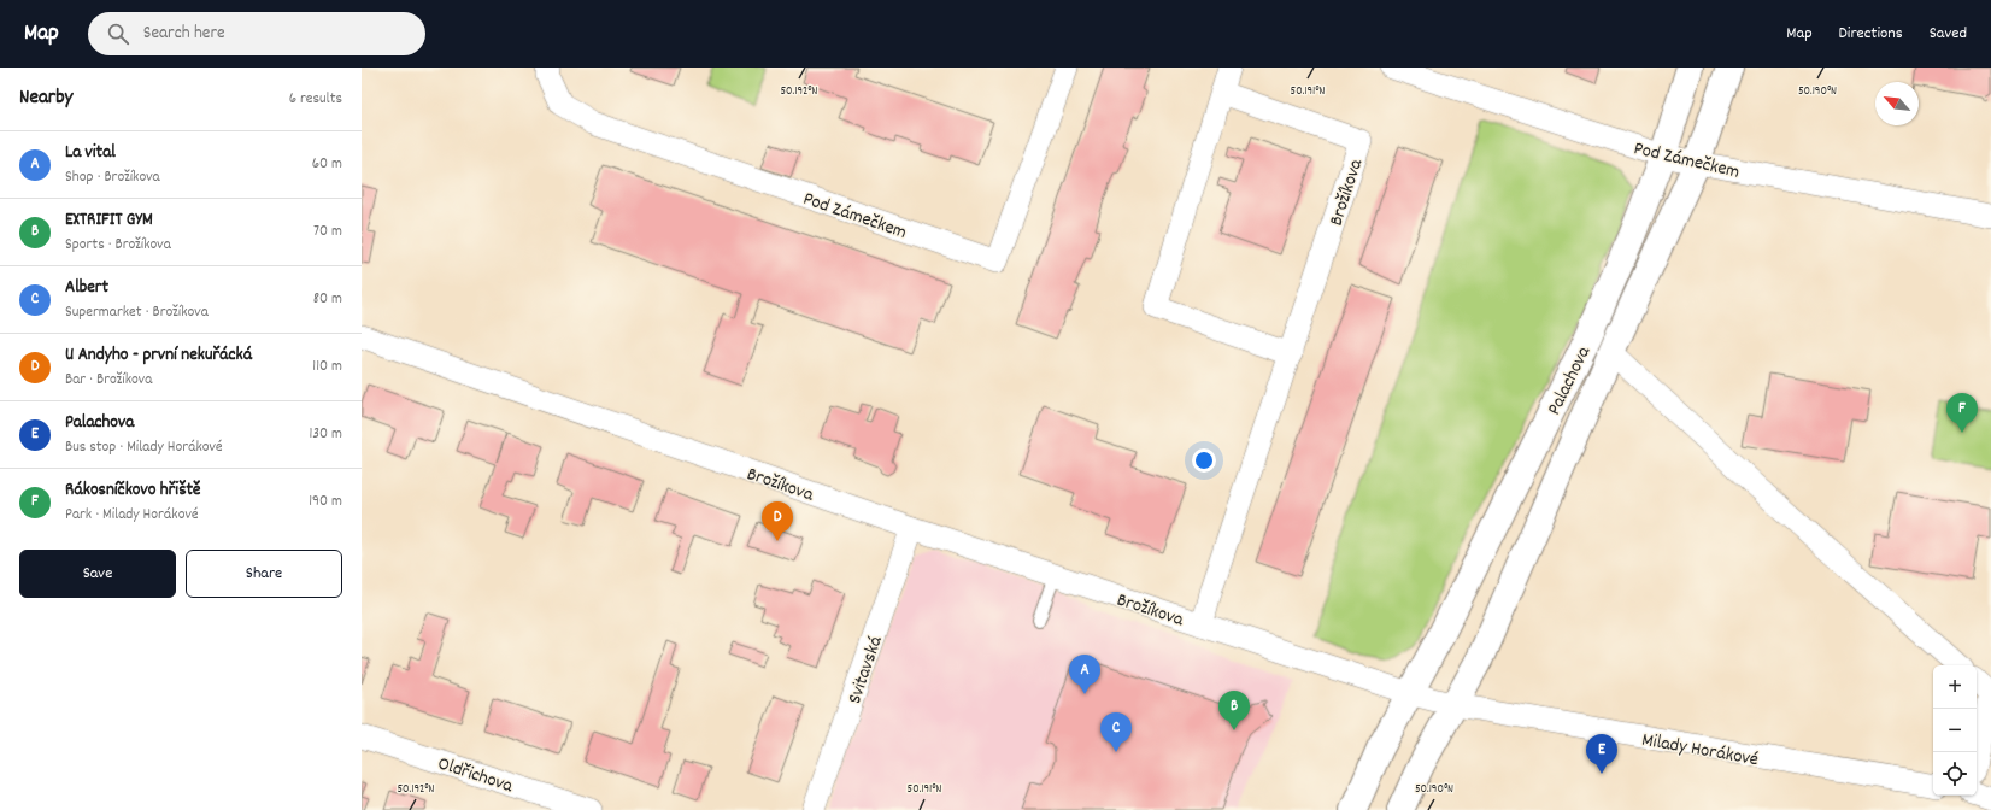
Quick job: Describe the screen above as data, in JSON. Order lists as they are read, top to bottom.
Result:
{
  "streets": {
    "street": [
      "Pod Zámečkem",
      "Brožíkova",
      "Palachova",
      "Svitavská",
      "Milady Horákové",
      "Oldřichova"
    ]
  },
  "crossings": [
    ["Pod Zámečkem", "Palachova"],
    ["Brožíkova", "Palachova"],
    ["Brožíkova", "Svitavská"],
    ["Brožíkova", "Milady Horákové"],
    ["Palachova", "Milady Horákové"]
  ],
  "north": "top left",
  "page": {
    "header": "Map",
    "search": "Search here",
    "nav": ["Map", "Directions", "Saved"],
    "heading": ["Nearby", "6 results"],
    "list": [
      {
        "mark": "A",
        "name": "La vital",
        "note": "Shop · Brožíkova",
        "value": "60 m"
      },
      {
        "mark": "B",
        "name": "EXTRIFIT GYM",
        "note": "Sports · Brožíkova",
        "value": "70 m"
      },
      {
        "mark": "C",
        "name": "Albert",
        "note": "Supermarket · Brožíkova",
        "value": "80 m"
      },
      {
        "mark": "D",
        "name": "U Andyho - první nekuřácká",
        "note": "Bar · Brožíkova",
        "value": "110 m"
      },
      {
        "mark": "E",
        "name": "Palachova",
        "note": "Bus stop · Milady Horákové",
        "value": "130 m"
      },
      {
        "mark": "F",
        "name": "Rákosníčkovo hřiště",
        "note": "Park · Milady Horákové",
        "value": "190 m"
      }
    ],
    "pins": [
      "F",
      "D",
      "A",
      "B",
      "C",
      "E"
    ],
    "buttons": ["Save", "Share"],
    "map_buttons": ["+", "−"]
  },
  "coordinates": ["50.192°N", "50.191°N", "50.190°N"]
}
